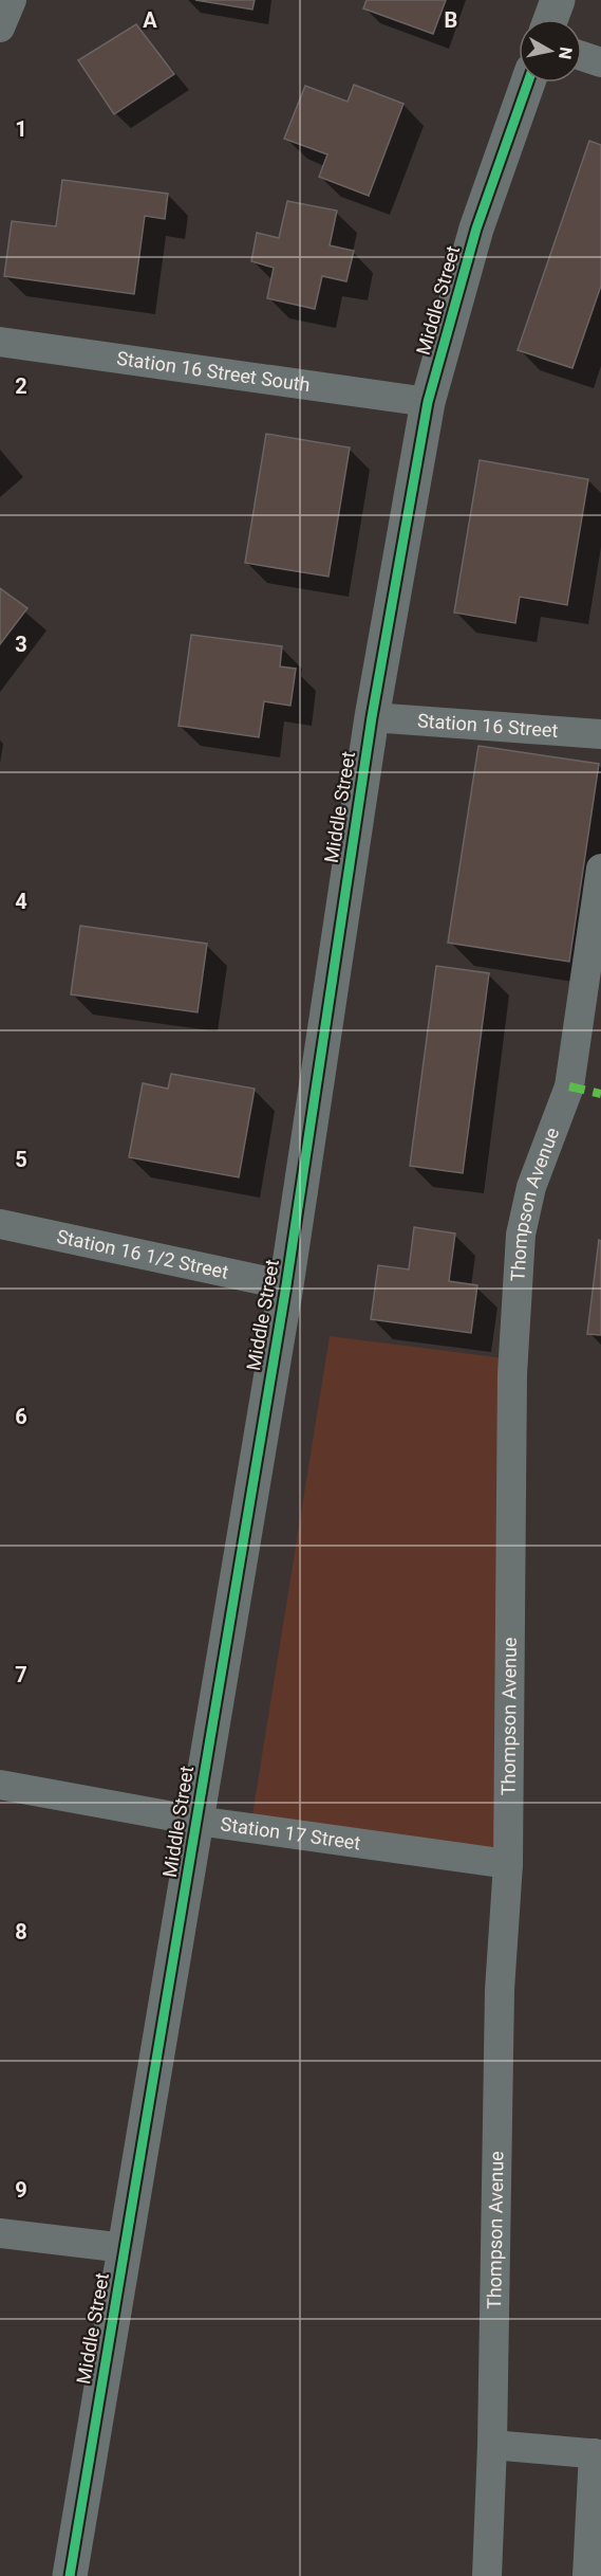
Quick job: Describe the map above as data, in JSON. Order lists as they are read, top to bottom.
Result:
{
  "streets": {
    "street": [
      "Middle Street",
      "Station 16 Street South",
      "Station 16 Street",
      "Thompson Avenue",
      "Station 16 1/2 Street",
      "Station 17 Street"
    ]
  },
  "crossings": [
    ["Middle Street", "Station 16 Street South"],
    ["Middle Street", "Station 16 Street"],
    ["Middle Street", "Station 16 1/2 Street"],
    ["Middle Street", "Station 17 Street"],
    ["Thompson Avenue", "Station 17 Street"]
  ],
  "north": "right",
  "grid": {
    "columns": ["A", "B"],
    "rows": [
      "1",
      "2",
      "3",
      "4",
      "5",
      "6",
      "7",
      "8",
      "9"
    ]
  }
}
